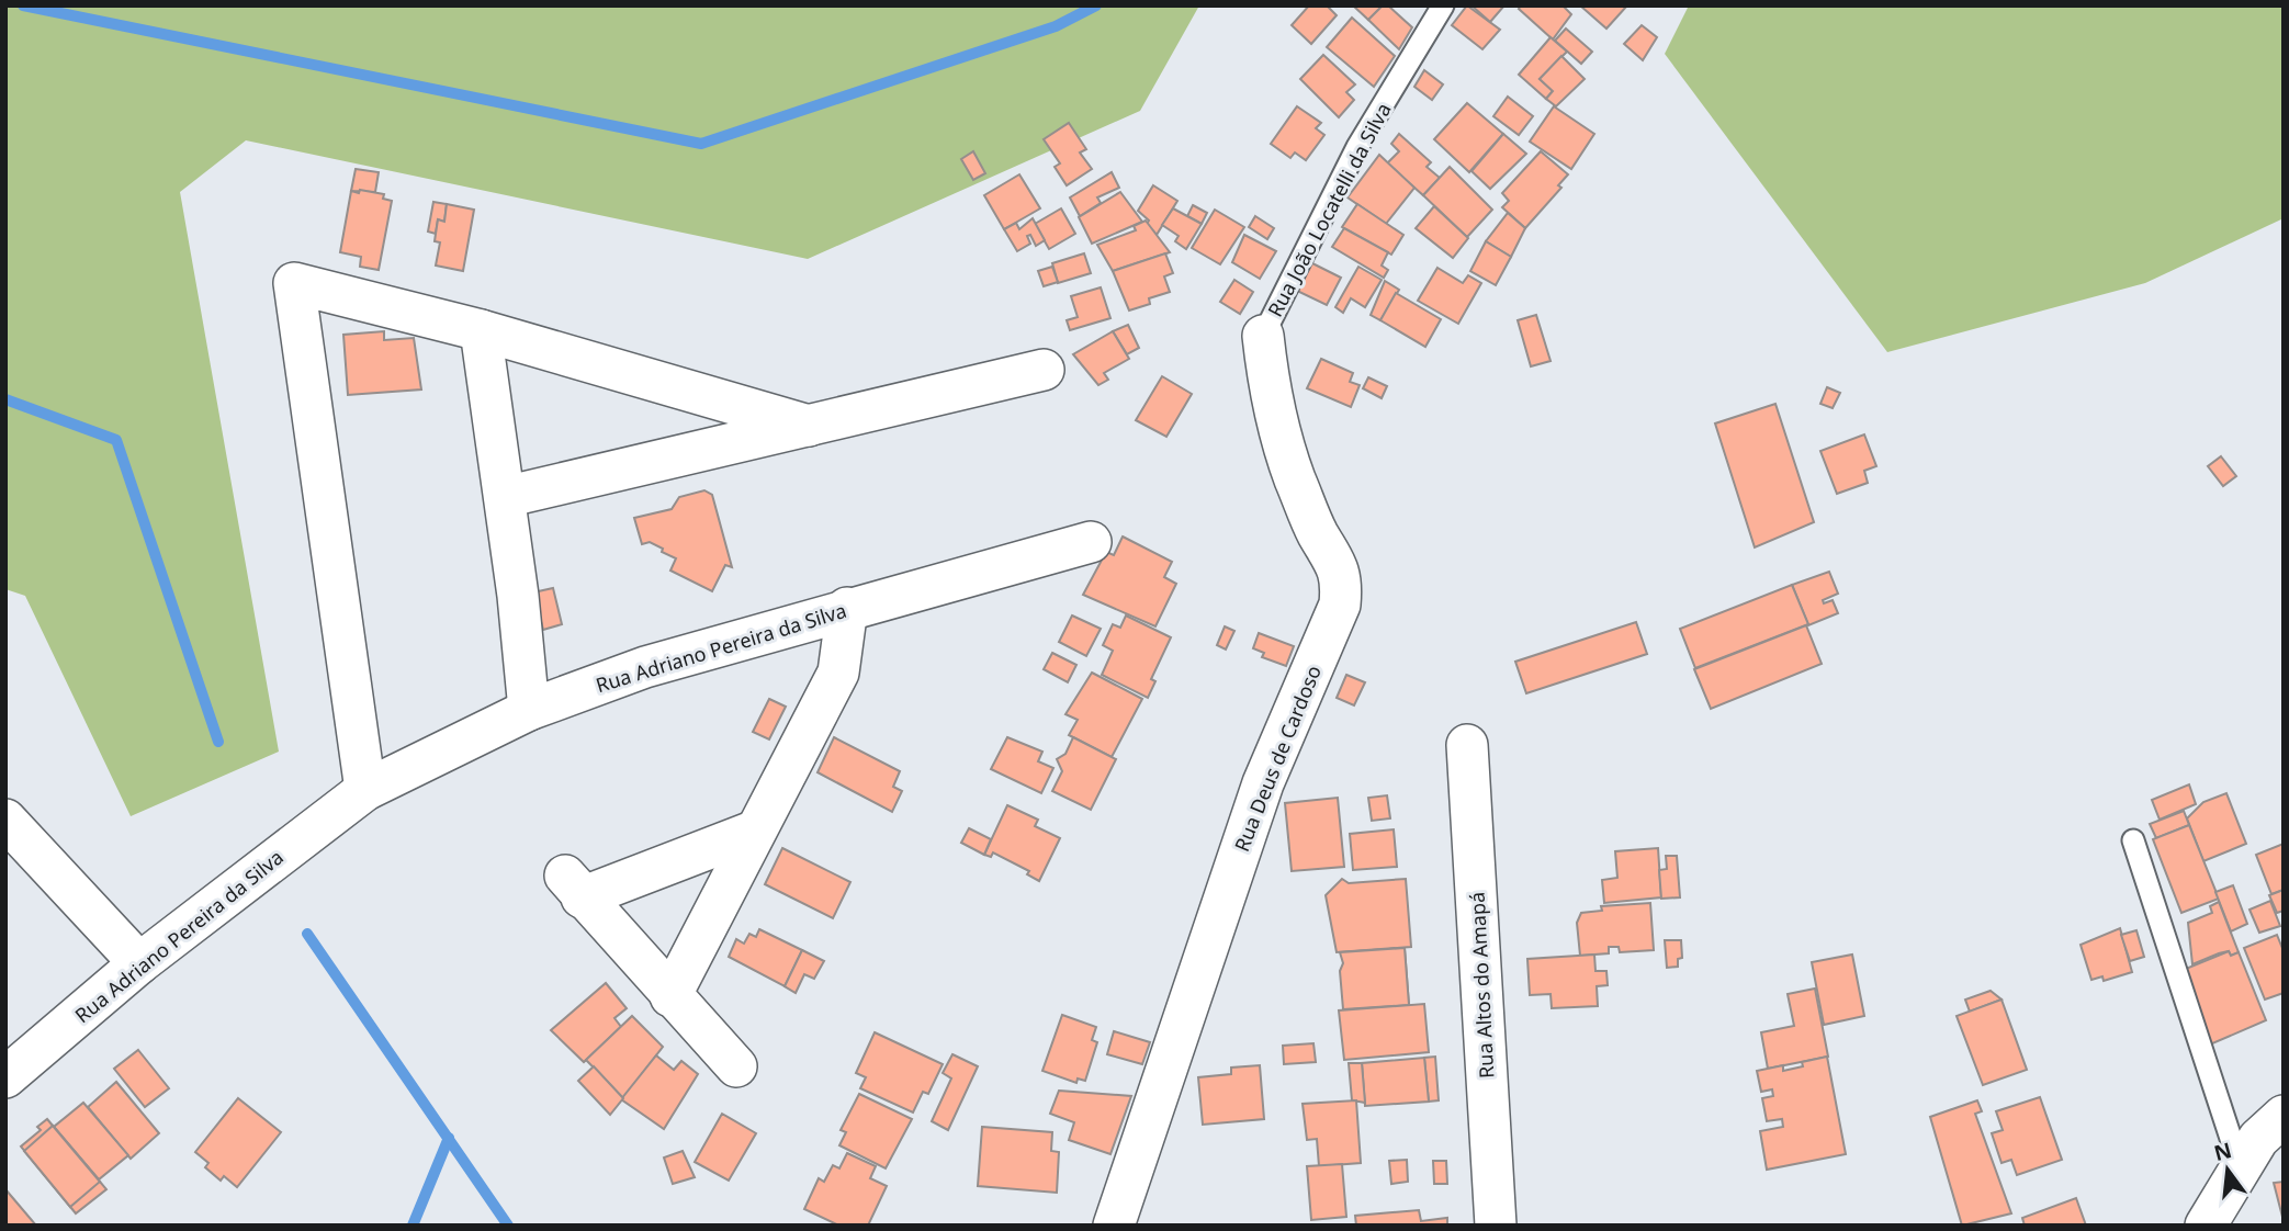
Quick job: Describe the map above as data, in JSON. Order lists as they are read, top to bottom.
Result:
{
  "streets": {
    "street": ["Rua Adriano Pereira da Silva", "Rua Deus de Cardoso", "Rua Altos do Amapá"],
    "lane": ["Rua João Locatelli da Silva"]
  },
  "crossings": [
    ["Rua João Locatelli da Silva", "Rua Deus de Cardoso"]
  ],
  "north": "top"
}
